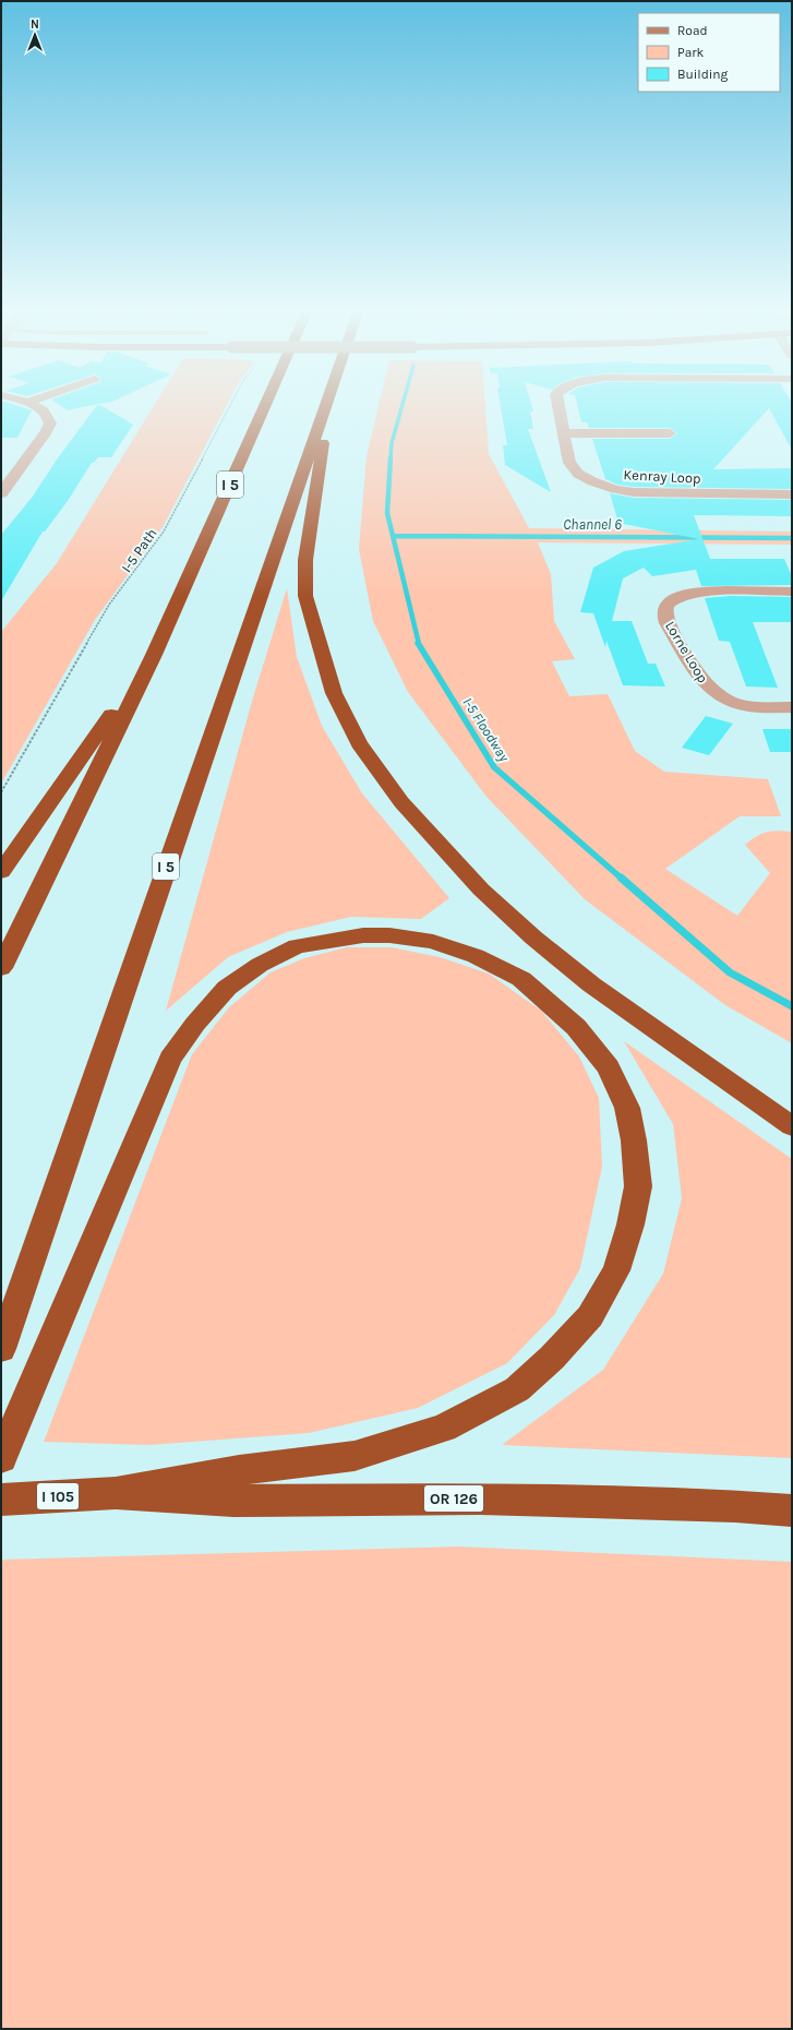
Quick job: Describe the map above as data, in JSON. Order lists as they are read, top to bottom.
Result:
{
  "streets": {
    "highway": ["I 5", "I 105", "OR 126"],
    "street": ["Kenray Loop", "Lorne Loop"],
    "path": ["I-5 Path"]
  },
  "crossings": [
    ["I 105", "OR 126"]
  ],
  "water": ["Channel 6", "I-5 Floodway"],
  "legend": ["Road", "Park", "Building"],
  "north": "top"
}
